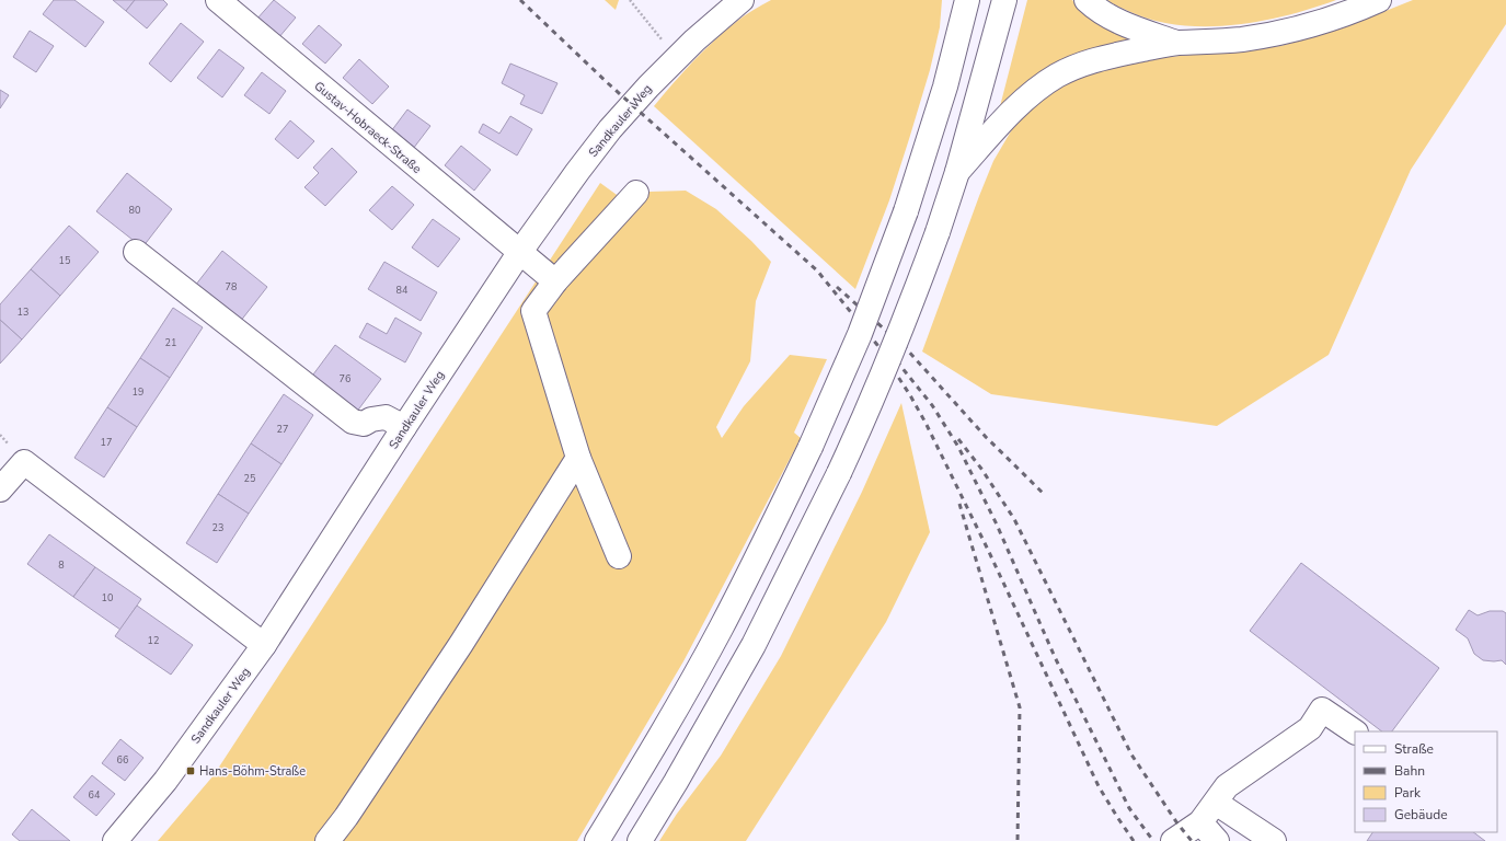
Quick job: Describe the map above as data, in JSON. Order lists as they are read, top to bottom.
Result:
{
  "streets": {
    "main road": ["Sandkauler Weg", "Gustav-Hobraeck-Straße"]
  },
  "crossings": [
    ["Sandkauler Weg", "Gustav-Hobraeck-Straße"]
  ],
  "places": {
    "transit": ["Hans-Böhm-Straße"]
  },
  "house_numbers": [
    "80",
    "15",
    "78",
    "84",
    "13",
    "21",
    "76",
    "19",
    "27",
    "17",
    "25",
    "23",
    "8",
    "10",
    "12",
    "66",
    "64"
  ],
  "legend": [
    "Straße",
    "Bahn",
    "Park",
    "Gebäude"
  ]
}
